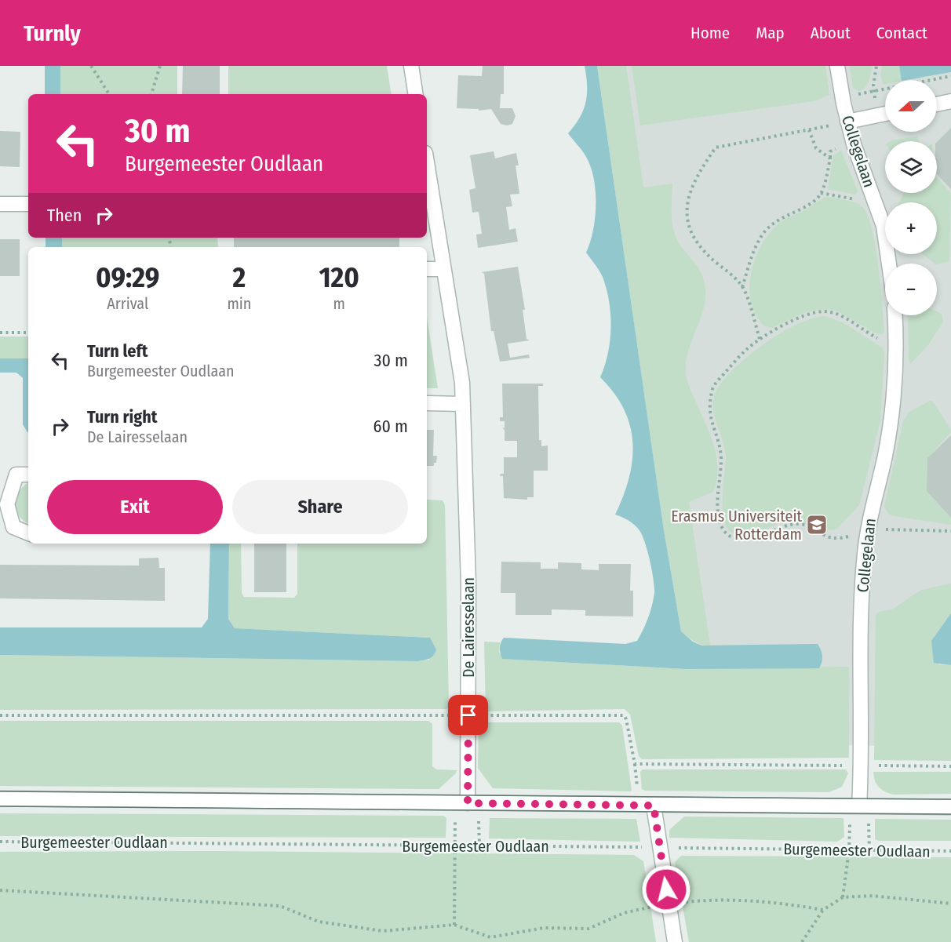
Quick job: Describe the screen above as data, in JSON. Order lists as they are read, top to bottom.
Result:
{
  "streets": {
    "street": ["Collegelaan", "De Lairesselaan"],
    "path": ["Burgemeester Oudlaan"]
  },
  "places": {
    "school or university": ["Erasmus Universiteit Rotterdam"]
  },
  "north": "left",
  "page": {
    "header": "Turnly",
    "nav": [
      "Home",
      "Map",
      "About",
      "Contact"
    ],
    "map_buttons": ["+", "−"],
    "turn": ["30 m", "Burgemeester Oudlaan"],
    "then": "Then",
    "eta": [
      "09:29",
      "Arrival",
      "2",
      "min",
      "120",
      "m"
    ],
    "list": [
      {
        "name": "Turn left",
        "note": "Burgemeester Oudlaan",
        "value": "30 m"
      },
      {
        "name": "Turn right",
        "note": "De Lairesselaan",
        "value": "60 m"
      }
    ],
    "buttons": ["Exit", "Share"]
  }
}
